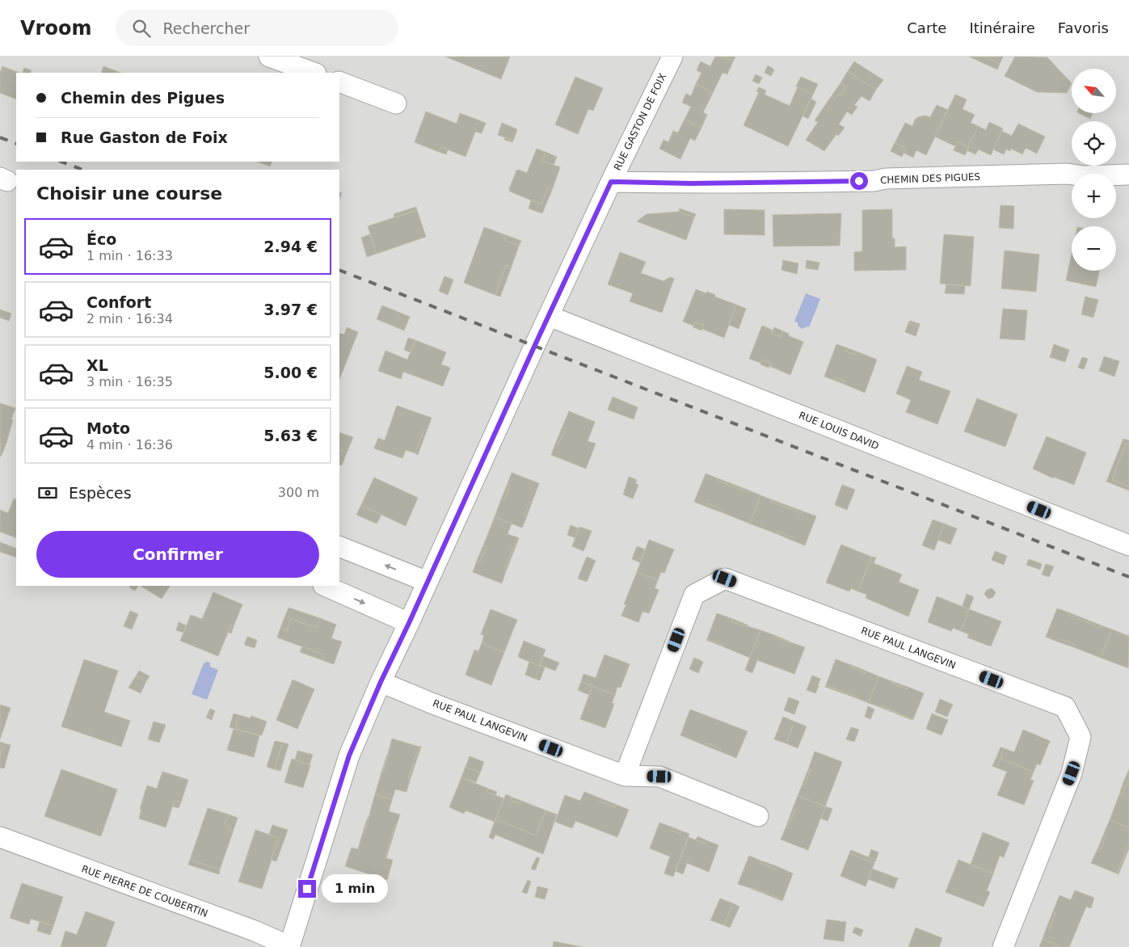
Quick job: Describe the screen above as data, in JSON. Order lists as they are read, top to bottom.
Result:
{
  "streets": {
    "street": [
      "RUE GASTON DE FOIX",
      "CHEMIN DES PIGUES",
      "RUE LOUIS DAVID",
      "RUE PAUL LANGEVIN",
      "RUE PIERRE DE COUBERTIN"
    ]
  },
  "crossings": [
    ["RUE GASTON DE FOIX", "CHEMIN DES PIGUES"],
    ["RUE GASTON DE FOIX", "RUE LOUIS DAVID"],
    ["RUE GASTON DE FOIX", "RUE PAUL LANGEVIN"],
    ["RUE GASTON DE FOIX", "RUE PIERRE DE COUBERTIN"]
  ],
  "north": "top left",
  "page": {
    "header": "Vroom",
    "search": "Rechercher",
    "nav": ["Carte", "Itinéraire", "Favoris"],
    "map_buttons": ["+", "−"],
    "banner": ["Chemin des Pigues", "Rue Gaston de Foix"],
    "heading": "Choisir une course",
    "list": [
      {
        "name": "Éco",
        "note": "1 min · 16:33",
        "value": "2.94 €"
      },
      {
        "name": "Confort",
        "note": "2 min · 16:34",
        "value": "3.97 €"
      },
      {
        "name": "XL",
        "note": "3 min · 16:35",
        "value": "5.00 €"
      },
      {
        "name": "Moto",
        "note": "4 min · 16:36",
        "value": "5.63 €"
      }
    ],
    "pay": ["Espèces", "300 m"],
    "buttons": "Confirmer",
    "bubble": "1 min"
  }
}
